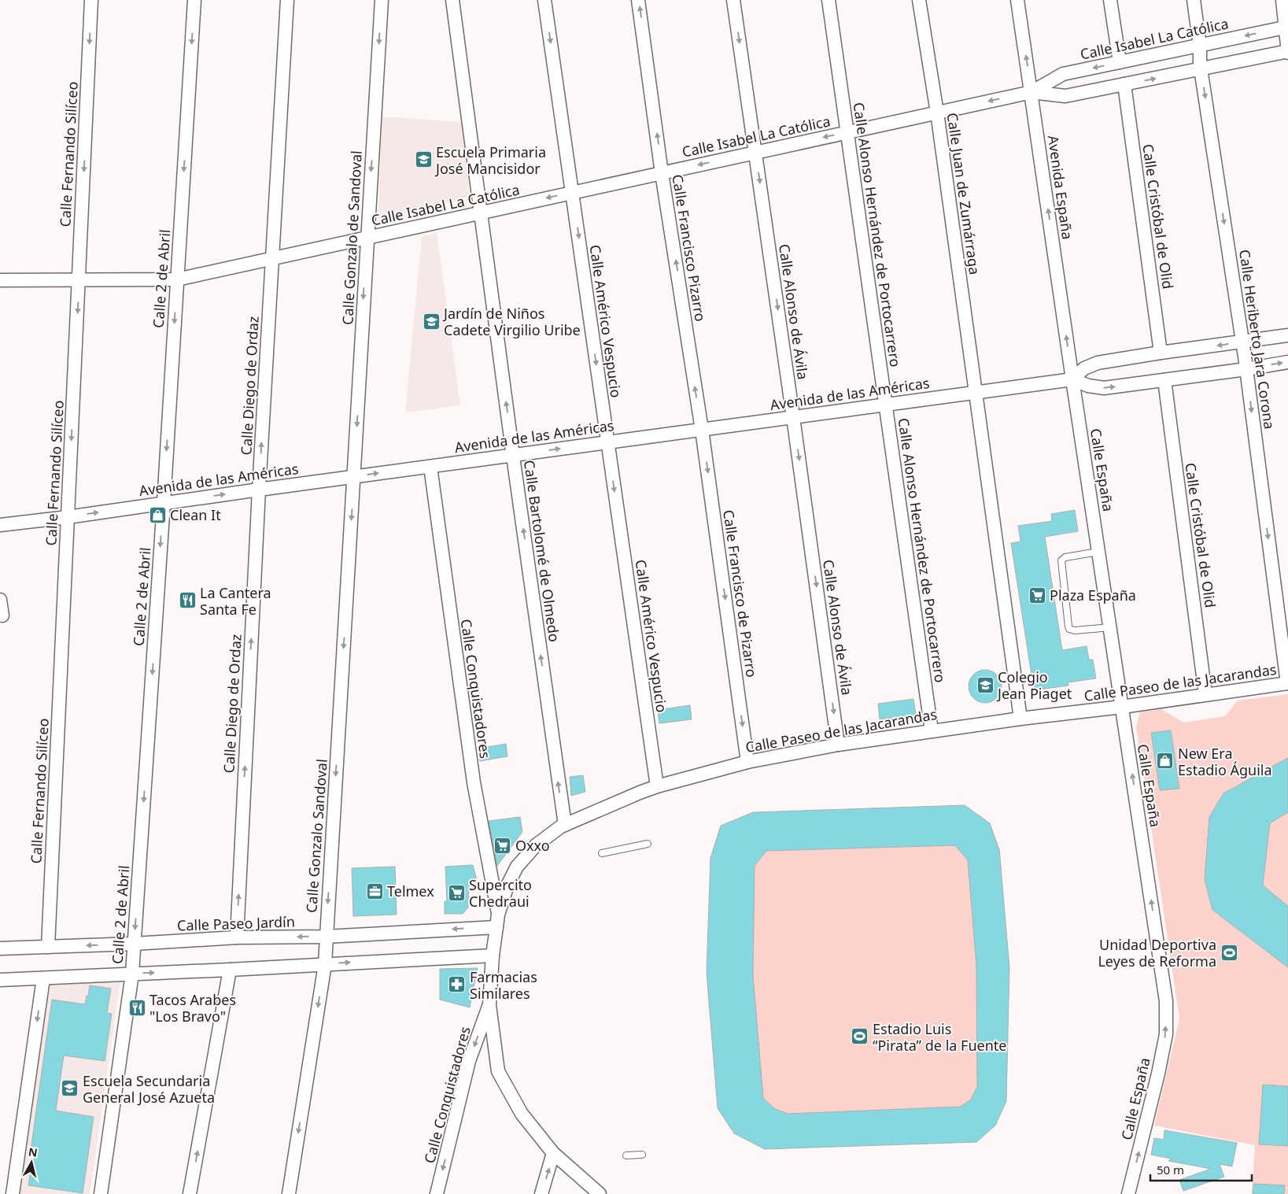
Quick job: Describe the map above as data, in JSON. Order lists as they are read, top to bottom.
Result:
{
  "streets": {
    "street": [
      "Calle Isabel La Católica",
      "Calle Fernando Silíceo",
      "Avenida España",
      "Calle Juan de Zumárraga",
      "Calle Cristóbal de Olid",
      "Calle Alonso Hernández de Portocarrero",
      "Calle Gonzalo de Sandoval",
      "Calle Francisco Pizarro",
      "Calle 2 de Abril",
      "Calle Alonso de Ávila",
      "Calle Américo Vespucio",
      "Calle Heriberto Jara Corona",
      "Calle Diego de Ordaz",
      "Avenida de las Américas",
      "Calle España",
      "Calle Bartolomé de Olmedo",
      "Calle Francisco de Pizarro",
      "Calle Paseo de las Jacarandas",
      "Calle Conquistadores",
      "Calle Gonzalo Sandoval",
      "Calle Paseo Jardín"
    ]
  },
  "crossings": [
    ["Calle Isabel La Católica", "Calle Fernando Silíceo"],
    ["Calle Isabel La Católica", "Avenida España"],
    ["Calle Isabel La Católica", "Calle Juan de Zumárraga"],
    ["Calle Isabel La Católica", "Calle Cristóbal de Olid"],
    ["Calle Isabel La Católica", "Calle Alonso Hernández de Portocarrero"],
    ["Calle Isabel La Católica", "Calle Gonzalo de Sandoval"],
    ["Calle Isabel La Católica", "Calle Francisco Pizarro"],
    ["Calle Isabel La Católica", "Calle 2 de Abril"],
    ["Calle Isabel La Católica", "Calle Alonso de Ávila"],
    ["Calle Isabel La Católica", "Calle Américo Vespucio"],
    ["Calle Isabel La Católica", "Calle Heriberto Jara Corona"],
    ["Calle Isabel La Católica", "Calle Diego de Ordaz"],
    ["Calle Isabel La Católica", "Calle Bartolomé de Olmedo"],
    ["Calle Fernando Silíceo", "Avenida de las Américas"],
    ["Calle Fernando Silíceo", "Calle Paseo Jardín"],
    ["Avenida España", "Avenida de las Américas"],
    ["Avenida España", "Calle España"],
    ["Calle Juan de Zumárraga", "Avenida de las Américas"],
    ["Calle Juan de Zumárraga", "Calle Paseo de las Jacarandas"],
    ["Calle Cristóbal de Olid", "Avenida de las Américas"],
    ["Calle Cristóbal de Olid", "Calle Paseo de las Jacarandas"],
    ["Calle Alonso Hernández de Portocarrero", "Avenida de las Américas"],
    ["Calle Alonso Hernández de Portocarrero", "Calle Paseo de las Jacarandas"],
    ["Calle Gonzalo de Sandoval", "Avenida de las Américas"],
    ["Calle Gonzalo de Sandoval", "Calle Gonzalo Sandoval"],
    ["Calle Francisco Pizarro", "Avenida de las Américas"],
    ["Calle Francisco Pizarro", "Calle Francisco de Pizarro"],
    ["Calle 2 de Abril", "Avenida de las Américas"],
    ["Calle 2 de Abril", "Calle Paseo Jardín"],
    ["Calle Alonso de Ávila", "Avenida de las Américas"],
    ["Calle Alonso de Ávila", "Calle Paseo de las Jacarandas"],
    ["Calle Américo Vespucio", "Avenida de las Américas"],
    ["Calle Américo Vespucio", "Calle Paseo de las Jacarandas"],
    ["Calle Heriberto Jara Corona", "Avenida de las Américas"],
    ["Calle Heriberto Jara Corona", "Calle Paseo de las Jacarandas"],
    ["Calle Diego de Ordaz", "Avenida de las Américas"],
    ["Calle Diego de Ordaz", "Calle Paseo Jardín"],
    ["Avenida de las Américas", "Calle España"],
    ["Avenida de las Américas", "Calle Bartolomé de Olmedo"],
    ["Avenida de las Américas", "Calle Francisco de Pizarro"],
    ["Avenida de las Américas", "Calle Conquistadores"],
    ["Avenida de las Américas", "Calle Gonzalo Sandoval"],
    ["Calle España", "Calle Paseo de las Jacarandas"],
    ["Calle Bartolomé de Olmedo", "Calle Paseo de las Jacarandas"],
    ["Calle Francisco de Pizarro", "Calle Paseo de las Jacarandas"],
    ["Calle Paseo de las Jacarandas", "Calle Conquistadores"],
    ["Calle Paseo de las Jacarandas", "Calle Paseo Jardín"],
    ["Calle Conquistadores", "Calle Paseo Jardín"],
    ["Calle Gonzalo Sandoval", "Calle Paseo Jardín"]
  ],
  "one_way": [
    "Calle Fernando Silíceo",
    "Avenida España",
    "Calle Gonzalo de Sandoval",
    "Calle Francisco Pizarro",
    "Calle 2 de Abril",
    "Calle Alonso de Ávila",
    "Calle Américo Vespucio",
    "Calle Heriberto Jara Corona",
    "Calle Diego de Ordaz",
    "Avenida de las Américas",
    "Calle España",
    "Calle Bartolomé de Olmedo",
    "Calle Francisco de Pizarro"
  ],
  "places": {
    "school or university": [
      "Escuela Primaria José Mancisidor",
      "Jardín de Niños Cadete Virgilio Uribe",
      "Colegio Jean Piaget",
      "Escuela Secundaria General José Azueta"
    ],
    "shop": ["Clean It", "New Era Estadio Águila"],
    "supermarket": ["Plaza España", "Oxxo", "Supercito Chedraui"],
    "restaurant": ["La Cantera Santa Fe", "Tacos Arabes \"Los Bravo\""],
    "office": ["Telmex"],
    "sports": ["Unidad Deportiva Leyes de Reforma", "Estadio Luis “Pirata” de la Fuente"],
    "pharmacy": ["Farmacias Similares"]
  },
  "scale_bar": "50 m",
  "north": "top"
}
